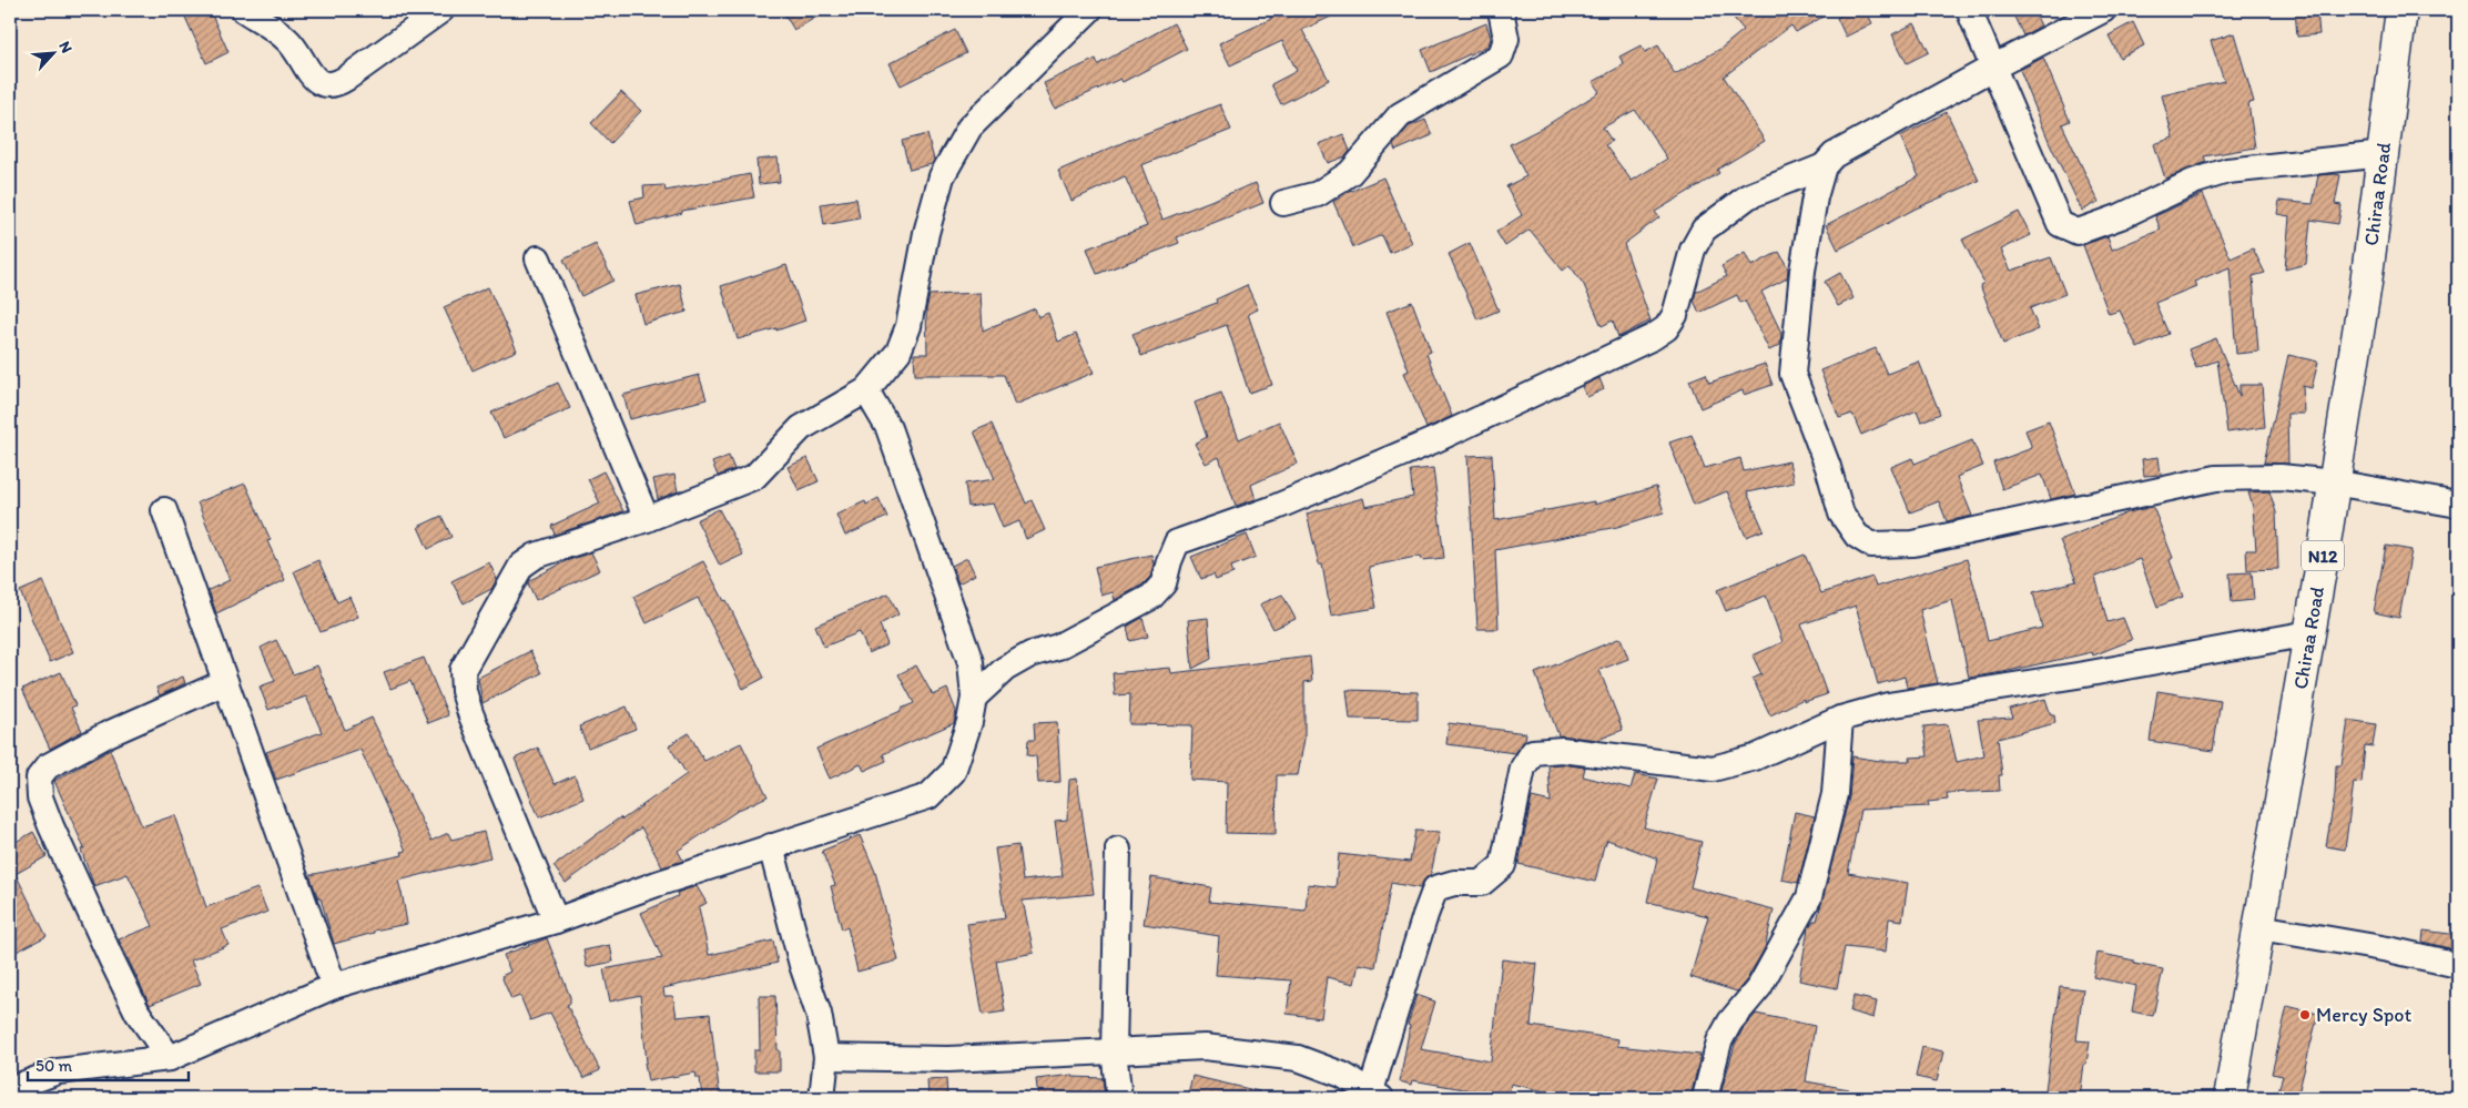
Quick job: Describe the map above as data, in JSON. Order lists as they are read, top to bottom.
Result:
{
  "streets": {
    "highway": ["Chiraa Road", "N12"]
  },
  "places": ["Mercy Spot"],
  "scale_bar": "50 m",
  "north": "top right"
}
